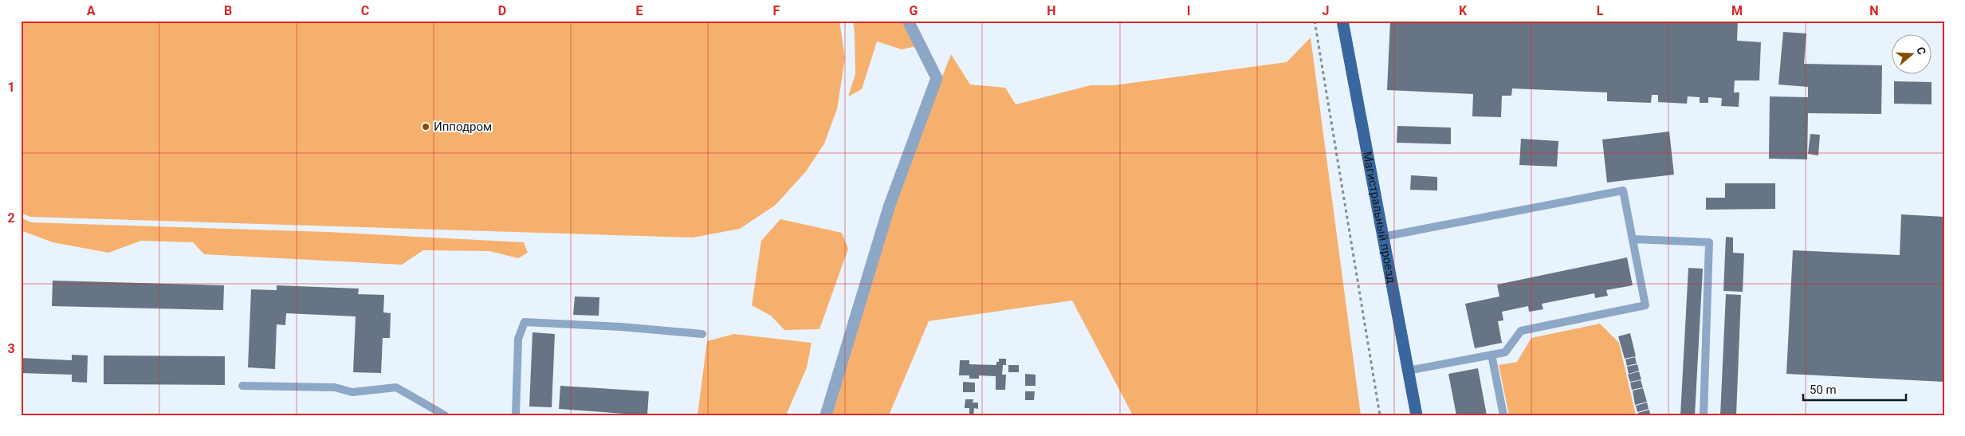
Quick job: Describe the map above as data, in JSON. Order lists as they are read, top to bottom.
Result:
{
  "streets": {
    "main road": ["Магистральный проезд"]
  },
  "places": ["Ипподром"],
  "scale_bar": "50 m",
  "north": "right",
  "grid": {
    "columns": [
      "A",
      "B",
      "C",
      "D",
      "E",
      "F",
      "G",
      "H",
      "I",
      "J",
      "K",
      "L",
      "M",
      "N"
    ],
    "rows": ["1", "2", "3"]
  }
}
